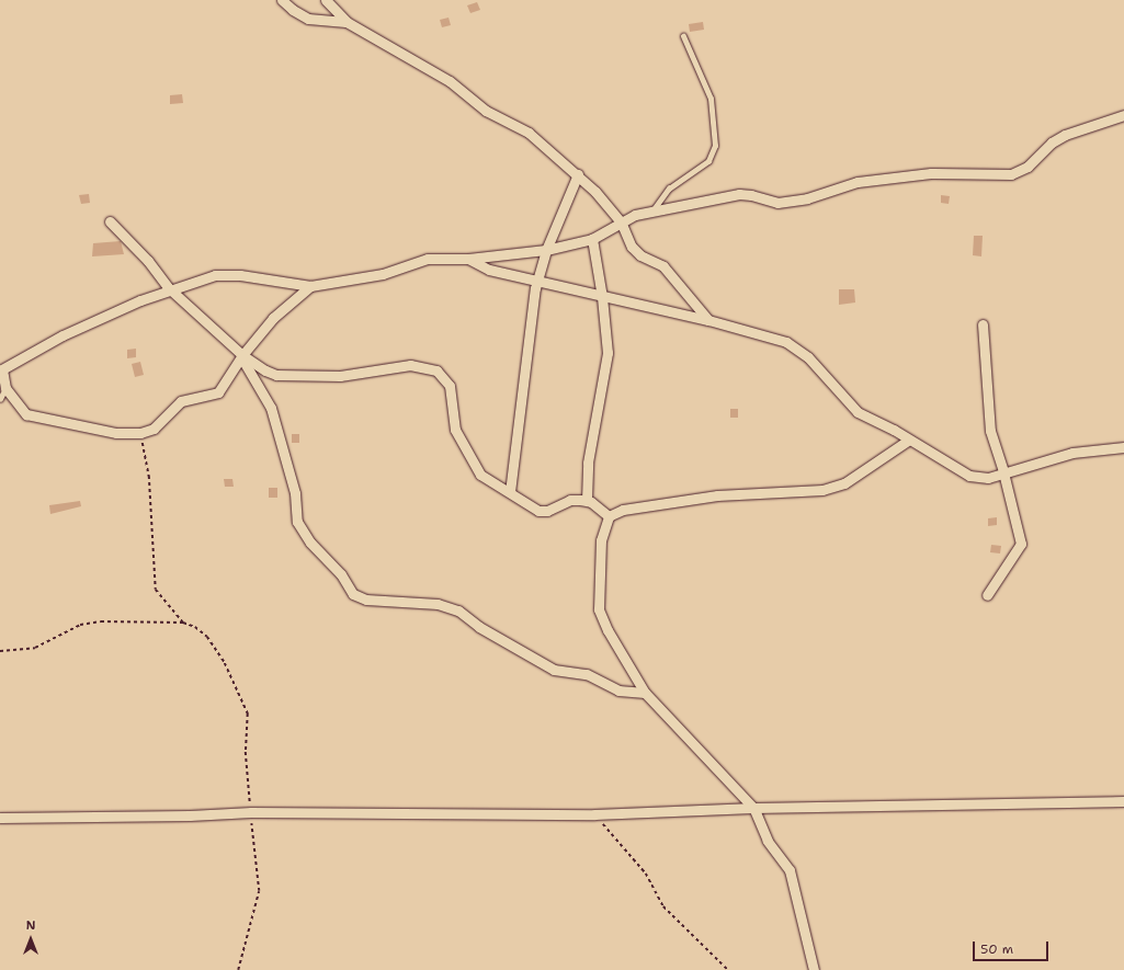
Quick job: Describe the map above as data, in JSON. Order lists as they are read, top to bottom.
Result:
{
  "scale_bar": "50 m",
  "north": "top"
}
